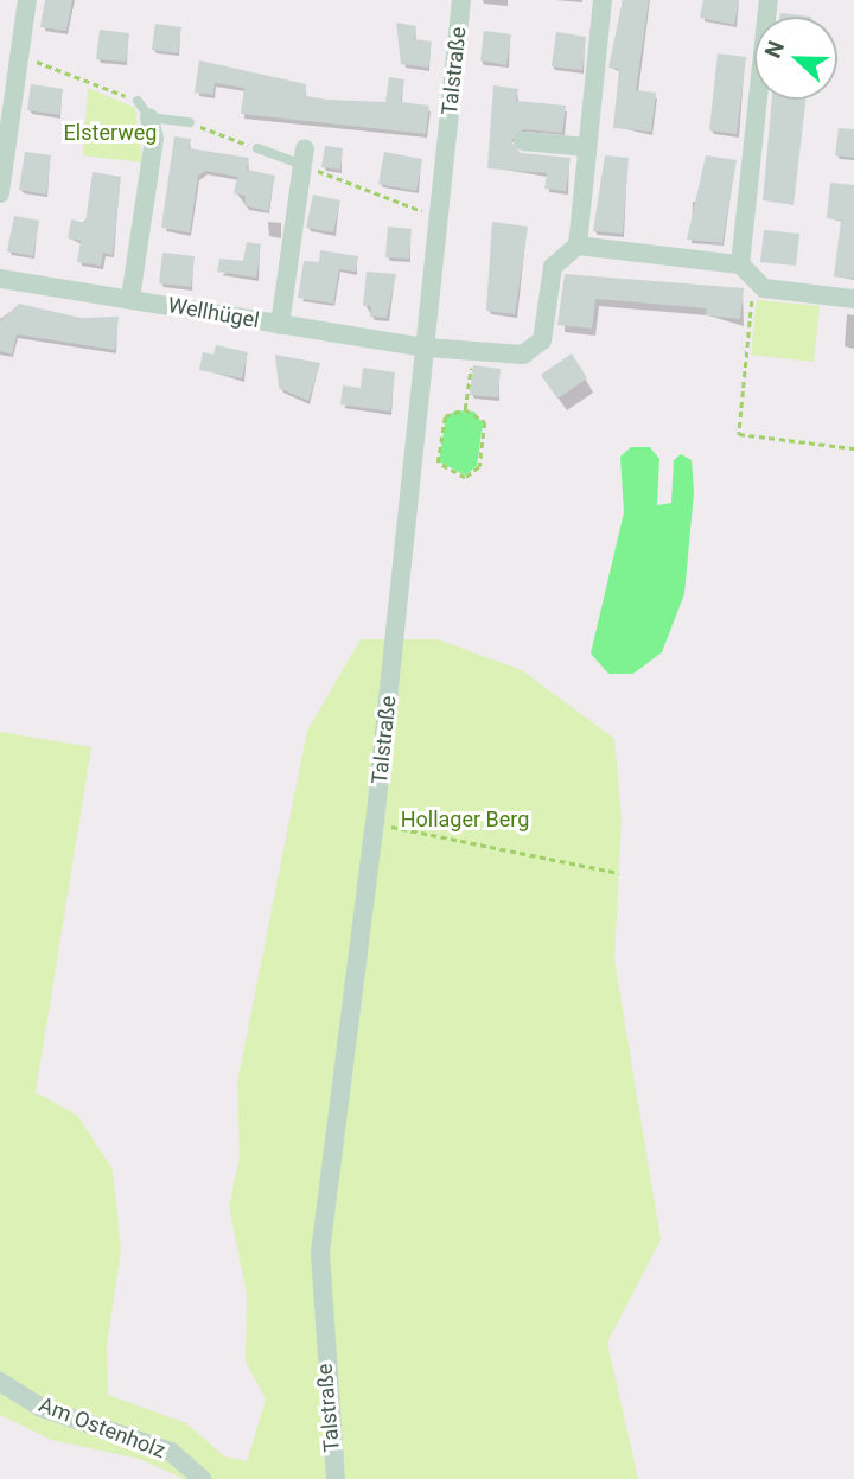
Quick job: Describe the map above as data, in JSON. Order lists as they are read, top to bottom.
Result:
{
  "streets": {
    "street": ["Talstraße", "Wellhügel", "Am Ostenholz"]
  },
  "crossings": [
    ["Talstraße", "Wellhügel"]
  ],
  "parks": ["Elsterweg", "Hollager Berg"],
  "north": "left"
}
